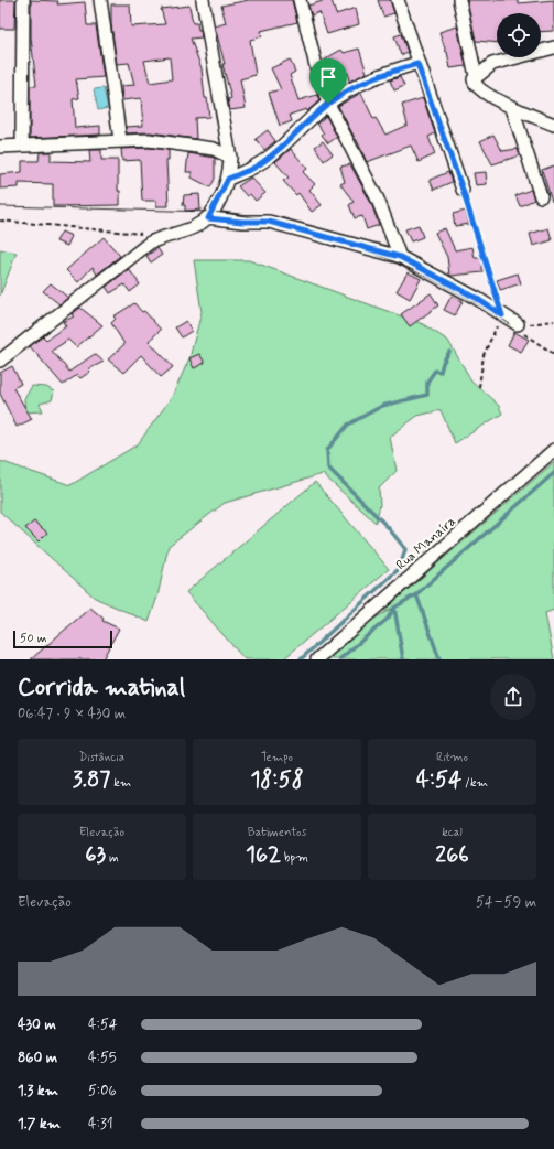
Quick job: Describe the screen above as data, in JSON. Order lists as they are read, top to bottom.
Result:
{
  "streets": {
    "street": ["Rua Manaíra"]
  },
  "scale_bar": "50 m",
  "page": {
    "scale": "50 m",
    "heading": ["Corrida matinal", "06:47 · 9 × 430 m"],
    "stats": [
      ["Distância", "3.87 km"],
      ["Tempo", "18:58"],
      ["Ritmo", "4:54 /km"],
      ["Elevação", "63 m"],
      ["Batimentos", "162 bpm"],
      ["kcal", "266"]
    ],
    "chart": ["Elevação", "54–59 m"],
    "list": [
      {
        "name": "430 m",
        "note": "4:54"
      },
      {
        "name": "860 m",
        "note": "4:55"
      },
      {
        "name": "1.3 km",
        "note": "5:06"
      },
      {
        "name": "1.7 km",
        "note": "4:31"
      }
    ]
  }
}
